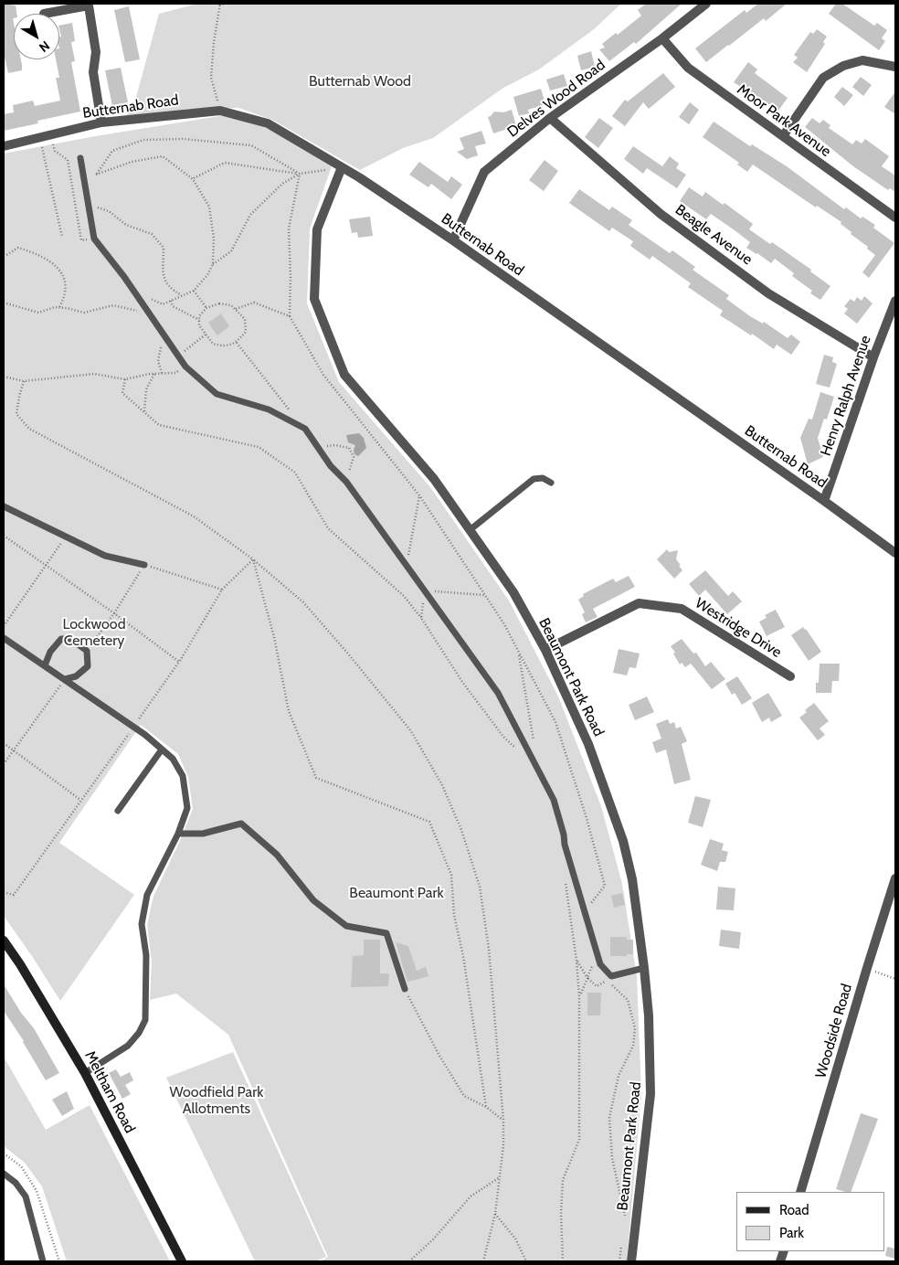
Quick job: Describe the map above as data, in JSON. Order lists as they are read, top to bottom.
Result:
{
  "streets": {
    "main road": ["Meltham Road"],
    "street": [
      "Delves Wood Road",
      "Butternab Road",
      "Moor Park Avenue",
      "Beagle Avenue",
      "Henry Ralph Avenue",
      "Westridge Drive",
      "Beaumont Park Road",
      "Woodside Road"
    ]
  },
  "crossings": [
    ["Delves Wood Road", "Butternab Road"],
    ["Delves Wood Road", "Moor Park Avenue"],
    ["Delves Wood Road", "Beagle Avenue"],
    ["Butternab Road", "Henry Ralph Avenue"],
    ["Butternab Road", "Beaumont Park Road"],
    ["Beagle Avenue", "Henry Ralph Avenue"],
    ["Westridge Drive", "Beaumont Park Road"]
  ],
  "parks": [
    "Butternab Wood",
    "Lockwood Cemetery",
    "Beaumont Park",
    "Woodfield Park Allotments"
  ],
  "legend": ["Road", "Park"],
  "north": "bottom right"
}
